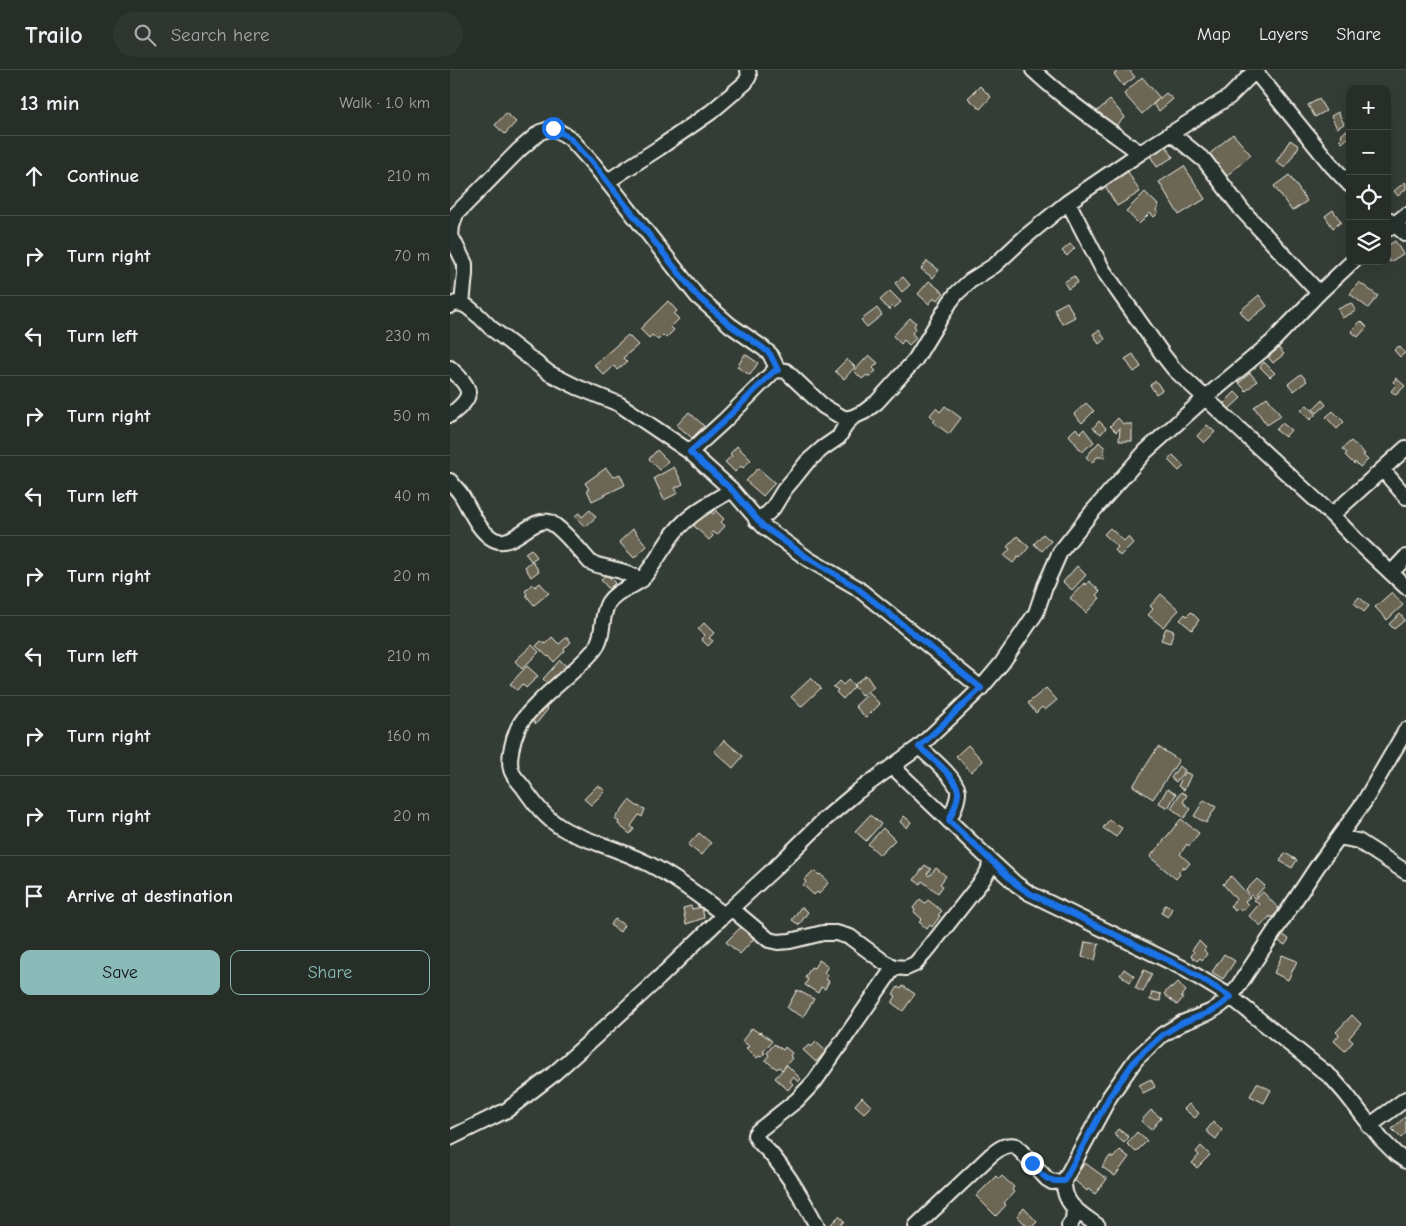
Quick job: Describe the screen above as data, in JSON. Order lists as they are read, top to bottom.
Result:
{
  "page": {
    "header": "Trailo",
    "search": "Search here",
    "nav": ["Map", "Layers", "Share"],
    "heading": ["13 min", "Walk · 1.0 km"],
    "map_buttons": ["+", "−"],
    "list": [
      ["Continue", "210 m"],
      ["Turn right", "70 m"],
      ["Turn left", "230 m"],
      ["Turn right", "50 m"],
      ["Turn left", "40 m"],
      ["Turn right", "20 m"],
      ["Turn left", "210 m"],
      ["Turn right", "160 m"],
      ["Turn right", "20 m"],
      "Arrive at destination"
    ],
    "buttons": ["Save", "Share"]
  }
}
